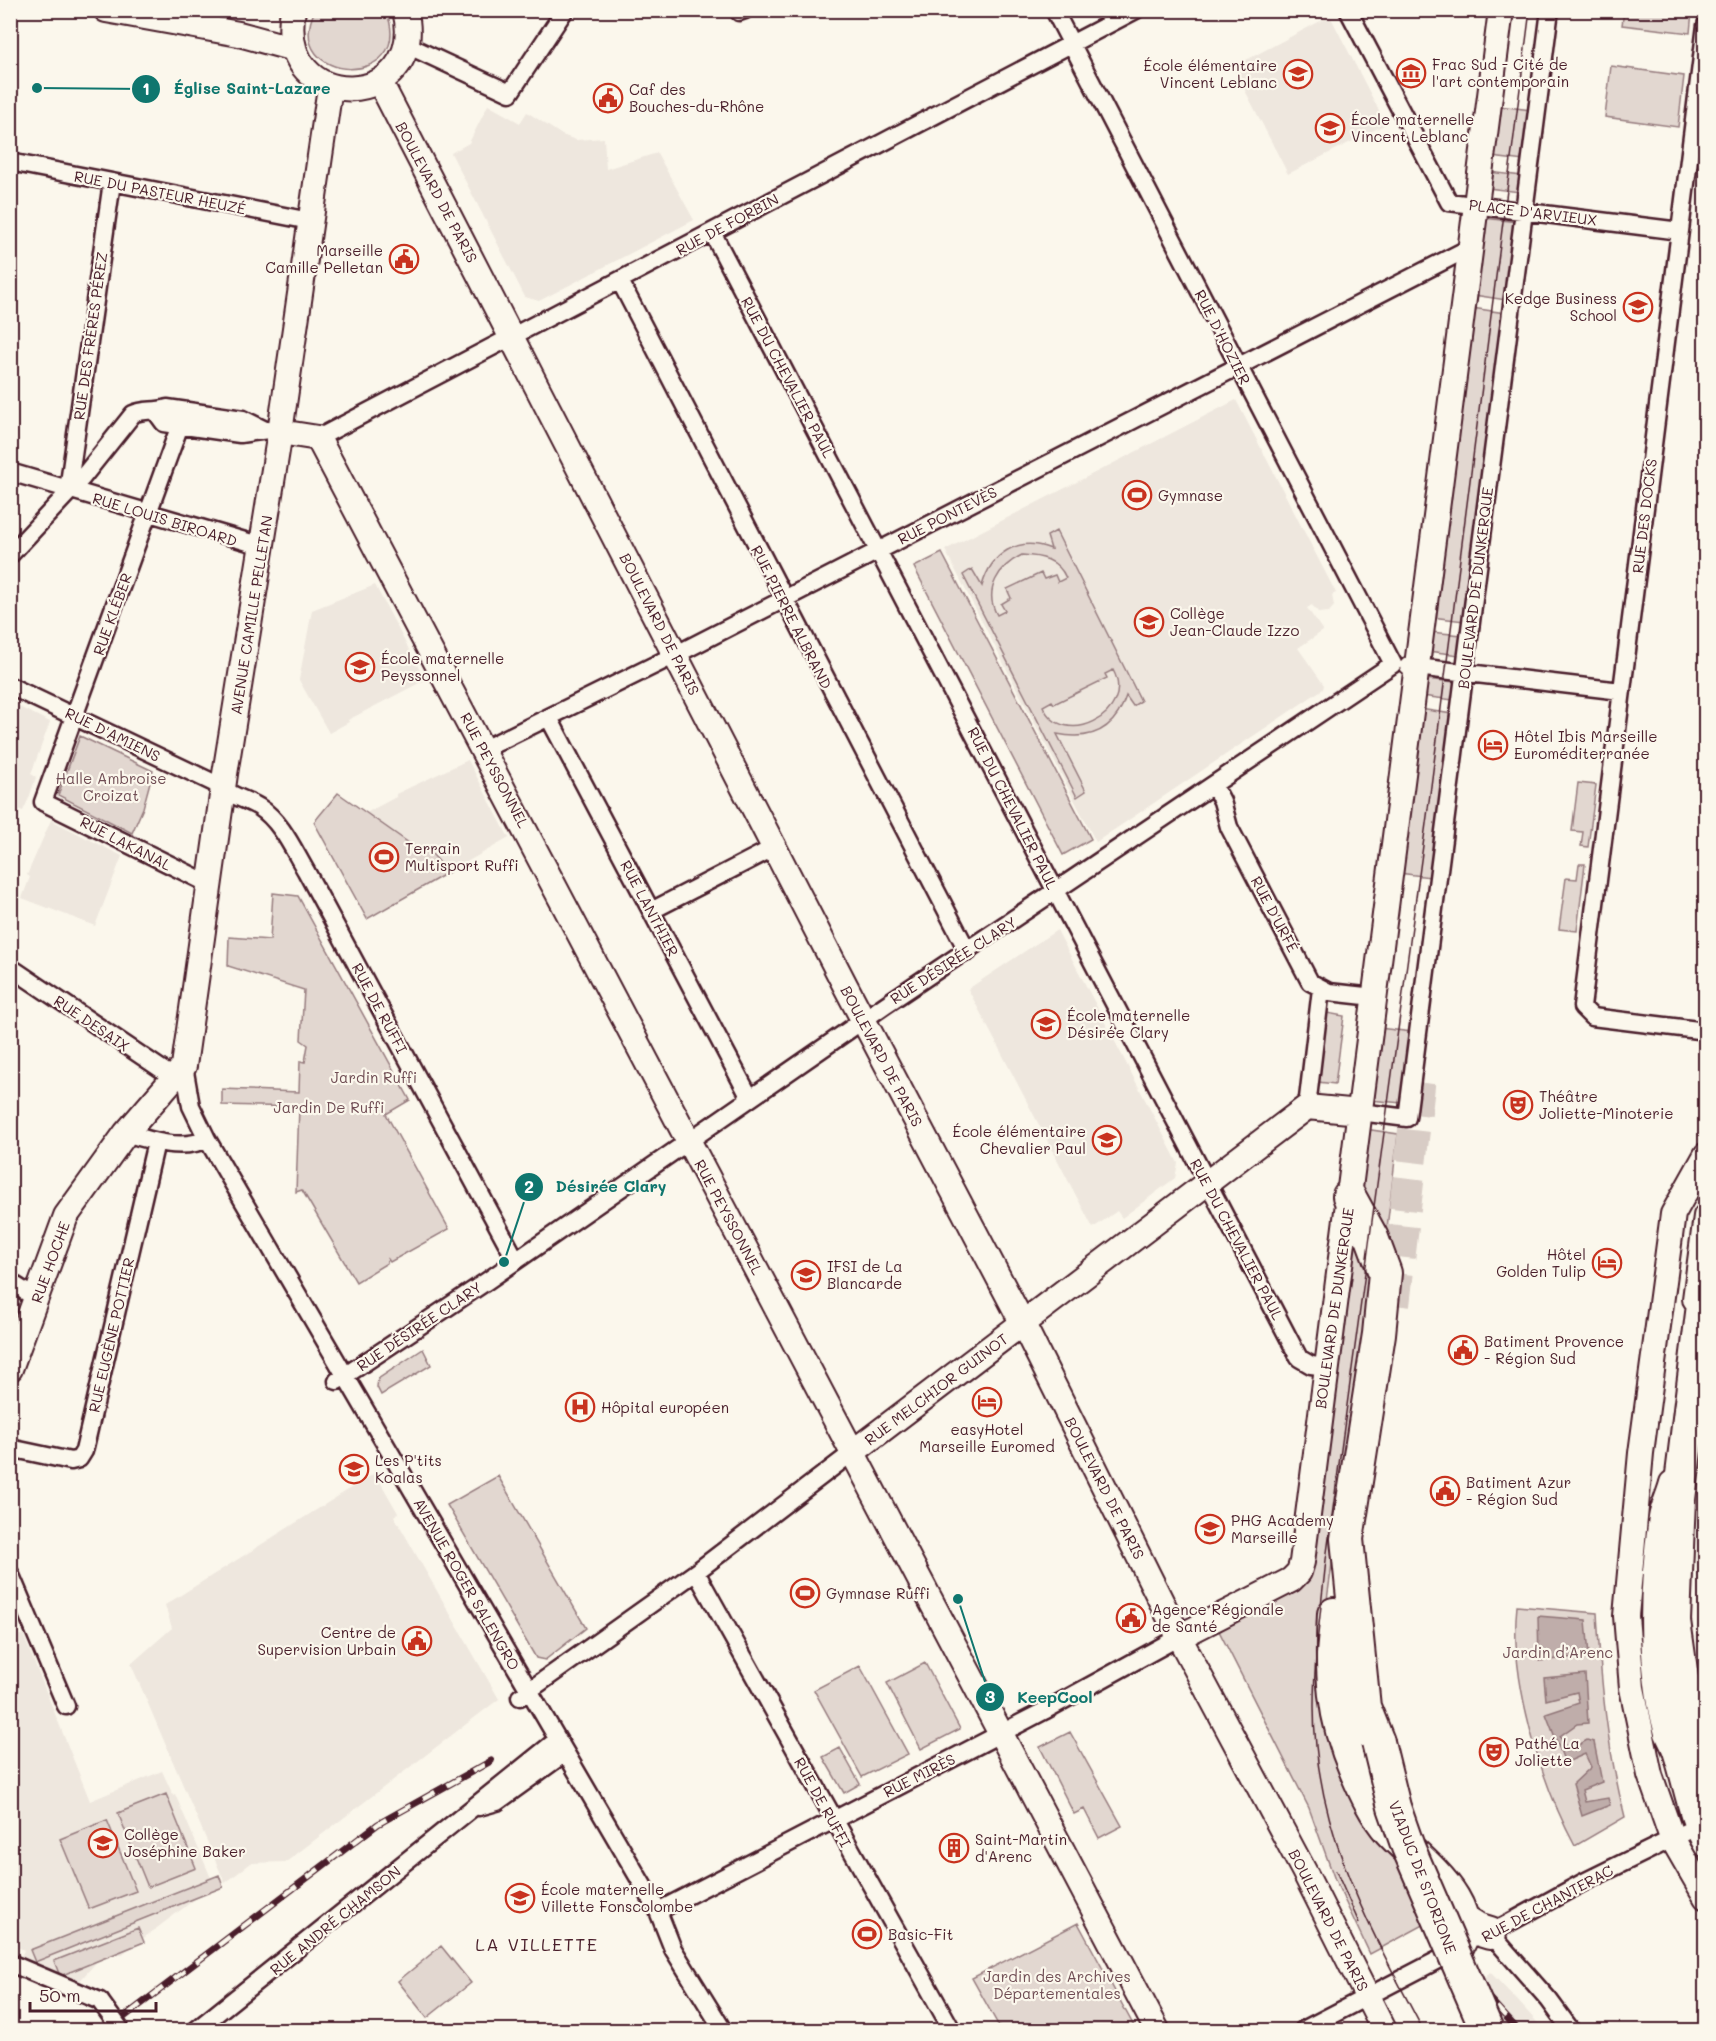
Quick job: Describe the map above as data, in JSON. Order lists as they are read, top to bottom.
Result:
{
  "streets": {
    "highway": ["VIADUC DE STORIONE"],
    "street": [
      "RUE DU PASTEUR HEUZÉ",
      "BOULEVARD DE PARIS",
      "PLACE D'ARVIEUX",
      "RUE DE FORBIN",
      "RUE DES FRÈRES PÉREZ",
      "RUE D'HOZIER",
      "RUE DU CHEVALIER PAUL",
      "RUE PONTEVÈS",
      "RUE DES DOCKS",
      "RUE LOUIS BIROARD",
      "BOULEVARD DE DUNKERQUE",
      "RUE KLÉBER",
      "AVENUE CAMILLE PELLETAN",
      "RUE PIERRE ALBRAND",
      "RUE D'AMIENS",
      "RUE PEYSSONNEL",
      "RUE LAKANAL",
      "RUE LANTHIER",
      "RUE D'URFÉ",
      "RUE DÉSIRÉE CLARY",
      "RUE DE RUFFI",
      "RUE DESAIX",
      "RUE HOCHE",
      "RUE EUGÈNE POTTIER",
      "RUE MELCHIOR GUINOT",
      "AVENUE ROGER SALENGRO",
      "RUE MIRÈS",
      "RUE DE CHANTERAC",
      "RUE ANDRÉ CHAMSON"
    ]
  },
  "crossings": [
    ["RUE DU PASTEUR HEUZÉ", "RUE DES FRÈRES PÉREZ"],
    ["RUE DU PASTEUR HEUZÉ", "AVENUE CAMILLE PELLETAN"],
    ["BOULEVARD DE PARIS", "RUE DE FORBIN"],
    ["BOULEVARD DE PARIS", "RUE PONTEVÈS"],
    ["BOULEVARD DE PARIS", "BOULEVARD DE DUNKERQUE"],
    ["BOULEVARD DE PARIS", "RUE DÉSIRÉE CLARY"],
    ["BOULEVARD DE PARIS", "RUE MELCHIOR GUINOT"],
    ["BOULEVARD DE PARIS", "RUE MIRÈS"],
    ["BOULEVARD DE PARIS", "RUE DE CHANTERAC"],
    ["PLACE D'ARVIEUX", "RUE DES DOCKS"],
    ["PLACE D'ARVIEUX", "BOULEVARD DE DUNKERQUE"],
    ["RUE DE FORBIN", "RUE D'HOZIER"],
    ["RUE DE FORBIN", "RUE DU CHEVALIER PAUL"],
    ["RUE DE FORBIN", "RUE PIERRE ALBRAND"],
    ["RUE DE FORBIN", "RUE PEYSSONNEL"],
    ["RUE DES FRÈRES PÉREZ", "RUE LOUIS BIROARD"],
    ["RUE D'HOZIER", "RUE PONTEVÈS"],
    ["RUE D'HOZIER", "BOULEVARD DE DUNKERQUE"],
    ["RUE D'HOZIER", "RUE DÉSIRÉE CLARY"],
    ["RUE DU CHEVALIER PAUL", "RUE PONTEVÈS"],
    ["RUE DU CHEVALIER PAUL", "BOULEVARD DE DUNKERQUE"],
    ["RUE DU CHEVALIER PAUL", "RUE DÉSIRÉE CLARY"],
    ["RUE DU CHEVALIER PAUL", "RUE MELCHIOR GUINOT"],
    ["RUE PONTEVÈS", "BOULEVARD DE DUNKERQUE"],
    ["RUE PONTEVÈS", "RUE PIERRE ALBRAND"],
    ["RUE PONTEVÈS", "RUE PEYSSONNEL"],
    ["RUE PONTEVÈS", "RUE LANTHIER"],
    ["RUE LOUIS BIROARD", "RUE KLÉBER"],
    ["RUE LOUIS BIROARD", "AVENUE CAMILLE PELLETAN"],
    ["BOULEVARD DE DUNKERQUE", "RUE DÉSIRÉE CLARY"],
    ["BOULEVARD DE DUNKERQUE", "RUE MIRÈS"],
    ["RUE KLÉBER", "RUE D'AMIENS"],
    ["RUE KLÉBER", "RUE LAKANAL"],
    ["AVENUE CAMILLE PELLETAN", "RUE D'AMIENS"],
    ["AVENUE CAMILLE PELLETAN", "RUE LAKANAL"],
    ["AVENUE CAMILLE PELLETAN", "RUE DE RUFFI"],
    ["AVENUE CAMILLE PELLETAN", "RUE DESAIX"],
    ["AVENUE CAMILLE PELLETAN", "RUE HOCHE"],
    ["AVENUE CAMILLE PELLETAN", "AVENUE ROGER SALENGRO"],
    ["RUE PIERRE ALBRAND", "RUE DÉSIRÉE CLARY"],
    ["RUE D'AMIENS", "RUE DE RUFFI"],
    ["RUE PEYSSONNEL", "RUE DÉSIRÉE CLARY"],
    ["RUE PEYSSONNEL", "RUE MELCHIOR GUINOT"],
    ["RUE PEYSSONNEL", "RUE MIRÈS"],
    ["RUE LANTHIER", "RUE DÉSIRÉE CLARY"],
    ["RUE D'URFÉ", "RUE DÉSIRÉE CLARY"],
    ["RUE DÉSIRÉE CLARY", "RUE DE RUFFI"],
    ["RUE DÉSIRÉE CLARY", "AVENUE ROGER SALENGRO"],
    ["RUE DE RUFFI", "RUE MELCHIOR GUINOT"],
    ["RUE DE RUFFI", "RUE MIRÈS"],
    ["RUE DESAIX", "RUE HOCHE"],
    ["RUE MELCHIOR GUINOT", "AVENUE ROGER SALENGRO"],
    ["AVENUE ROGER SALENGRO", "RUE MIRÈS"],
    ["AVENUE ROGER SALENGRO", "RUE ANDRÉ CHAMSON"]
  ],
  "districts": ["LA VILLETTE"],
  "parks": [
    "Halle Ambroise Croizat",
    "Jardin Ruffi",
    "Jardin De Ruffi",
    "Jardin d’Arenc",
    "Jardin des Archives Départementales"
  ],
  "places": {
    "museum": ["Frac Sud - Cité de l'art contemporain"],
    "school or university": [
      "École élémentaire Vincent Leblanc",
      "École maternelle Vincent Leblanc",
      "Kedge Business School",
      "Collège Jean-Claude Izzo",
      "École maternelle Peyssonnel",
      "École maternelle Désirée Clary",
      "École élémentaire Chevalier Paul",
      "IFSI de La Blancarde",
      "Les P'tits Koalas",
      "PHG Academy Marseille",
      "Collège Joséphine Baker",
      "École maternelle Villette Fonscolombe"
    ],
    "other": ["Église Saint-Lazare", "Désirée Clary", "KeepCool"],
    "public building": [
      "Caf des Bouches-du-Rhône",
      "Marseille Camille Pelletan",
      "Batiment Provence - Région Sud",
      "Batiment Azur - Région Sud",
      "Agence Régionale de Santé",
      "Centre de Supervision Urbain"
    ],
    "sports": [
      "Gymnase",
      "Terrain Multisport Ruffi",
      "Gymnase Ruffi",
      "Basic-Fit"
    ],
    "hotel": ["Hôtel Ibis Marseille Euroméditerranée", "Hôtel Golden Tulip", "easyHotel Marseille Euromed"],
    "theatre": ["Théâtre Joliette-Minoterie", "Pathé La Joliette"],
    "hospital": ["Hôpital européen"],
    "building": ["Saint-Martin d'Arenc"]
  },
  "scale_bar": "50 m"
}
